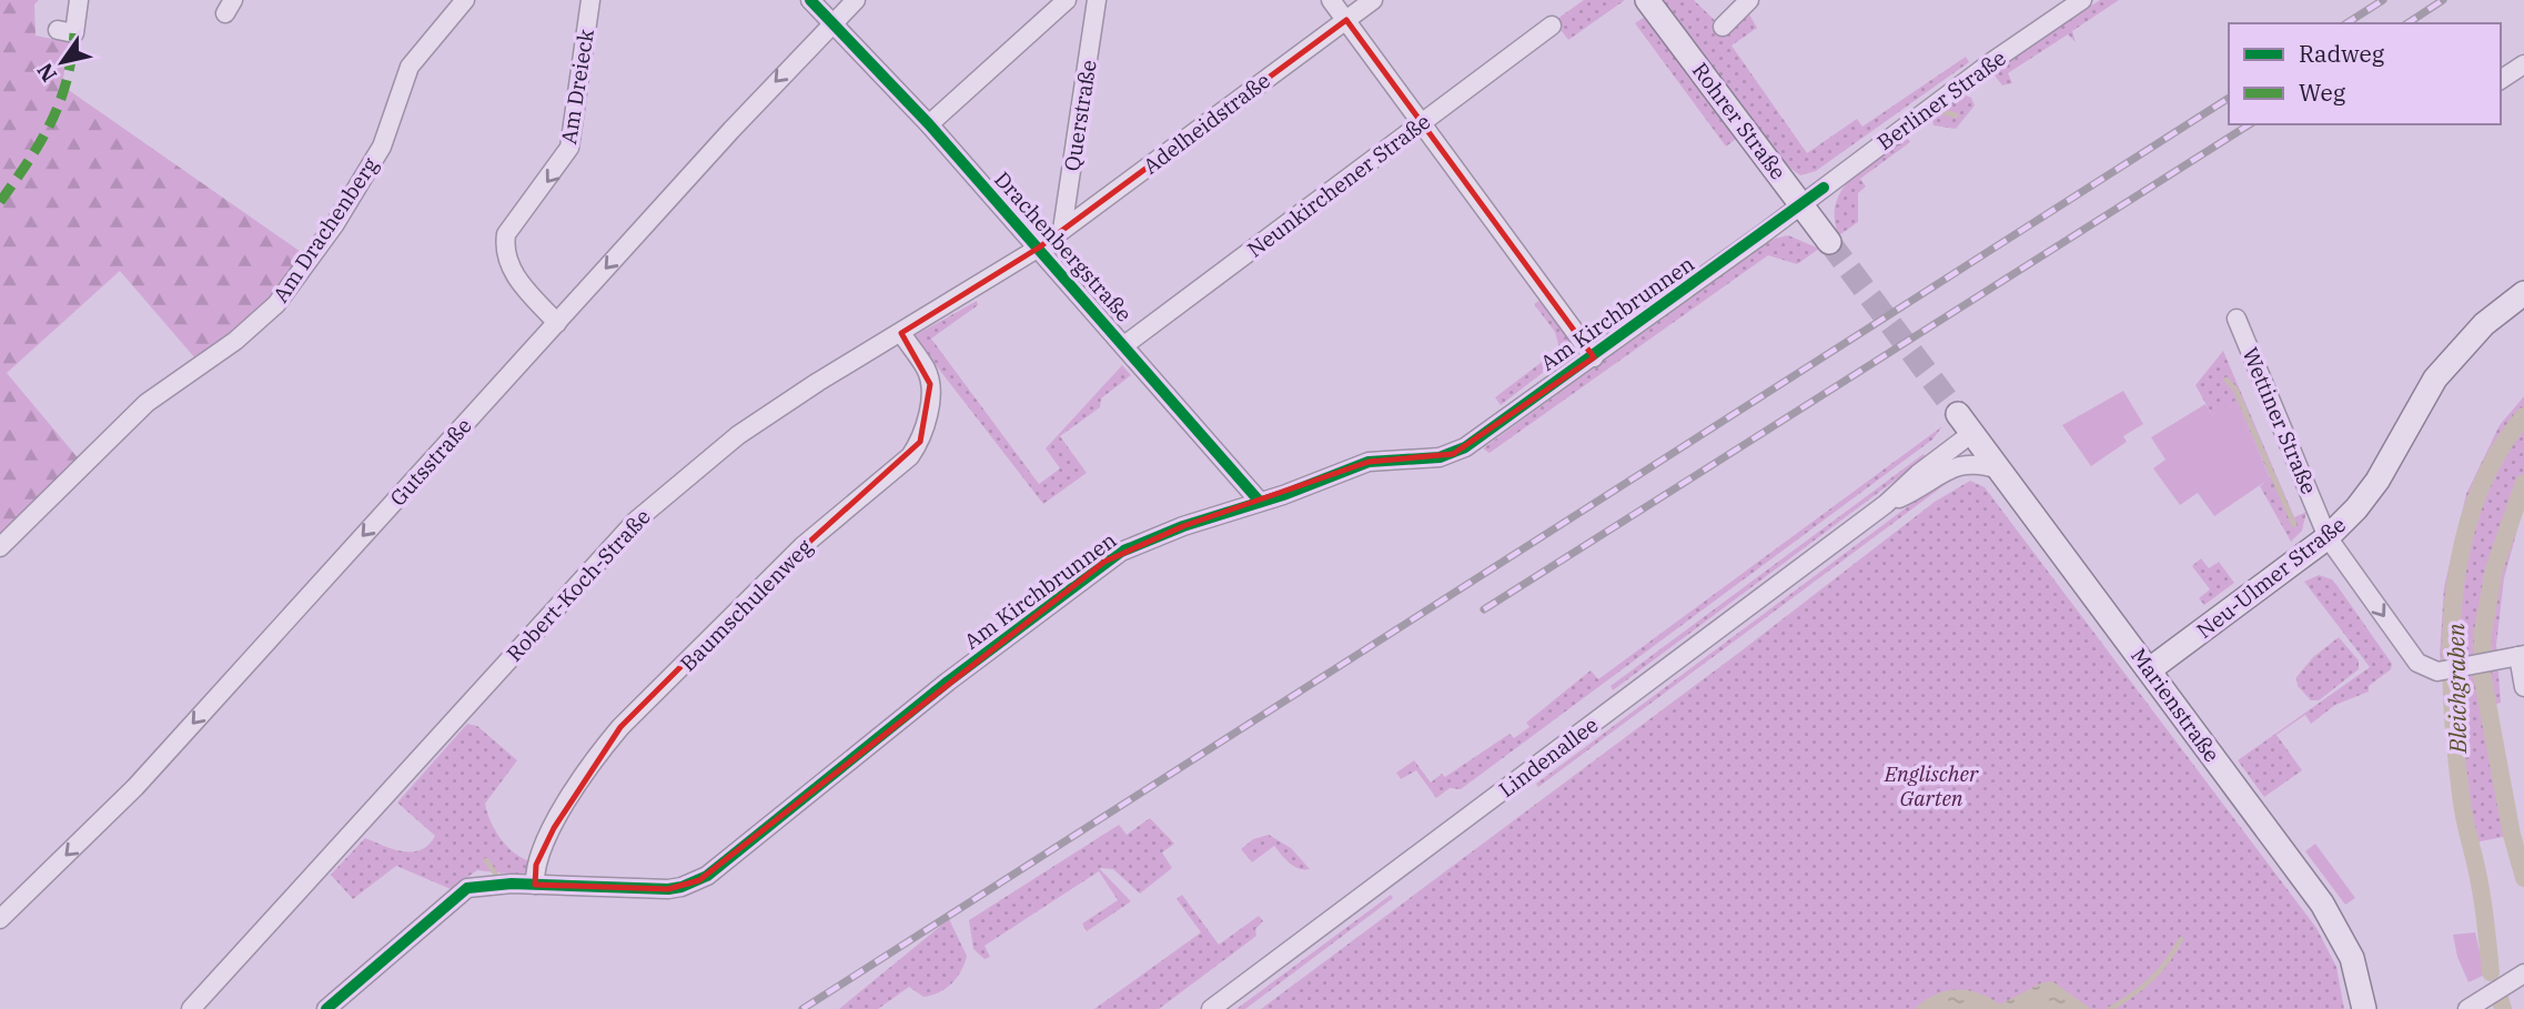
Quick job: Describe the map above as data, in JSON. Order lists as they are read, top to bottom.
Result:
{
  "streets": {
    "main road": ["Rohrer Straße", "Neu-Ulmer Straße", "Marienstraße"],
    "street": [
      "Am Dreieck",
      "Berliner Straße",
      "Querstraße",
      "Adelheidstraße",
      "Neunkirchener Straße",
      "Am Drachenberg",
      "Drachenbergstraße",
      "Am Kirchbrunnen",
      "Wettiner Straße",
      "Gutsstraße",
      "Robert-Koch-Straße",
      "Baumschulenweg",
      "Lindenallee"
    ]
  },
  "crossings": [
    ["Am Dreieck", "Gutsstraße"],
    ["Berliner Straße", "Rohrer Straße"],
    ["Berliner Straße", "Am Kirchbrunnen"],
    ["Querstraße", "Adelheidstraße"],
    ["Rohrer Straße", "Am Kirchbrunnen"],
    ["Adelheidstraße", "Drachenbergstraße"],
    ["Adelheidstraße", "Robert-Koch-Straße"],
    ["Neunkirchener Straße", "Drachenbergstraße"],
    ["Drachenbergstraße", "Am Kirchbrunnen"],
    ["Drachenbergstraße", "Gutsstraße"],
    ["Drachenbergstraße", "Robert-Koch-Straße"],
    ["Am Kirchbrunnen", "Baumschulenweg"],
    ["Wettiner Straße", "Neu-Ulmer Straße"],
    ["Neu-Ulmer Straße", "Marienstraße"],
    ["Robert-Koch-Straße", "Baumschulenweg"],
    ["Marienstraße", "Lindenallee"]
  ],
  "one_way": ["Am Dreieck", "Wettiner Straße", "Gutsstraße"],
  "water": ["Bleichgraben"],
  "parks": ["Englischer Garten"],
  "legend": ["Radweg", "Weg"],
  "north": "bottom left"
}
